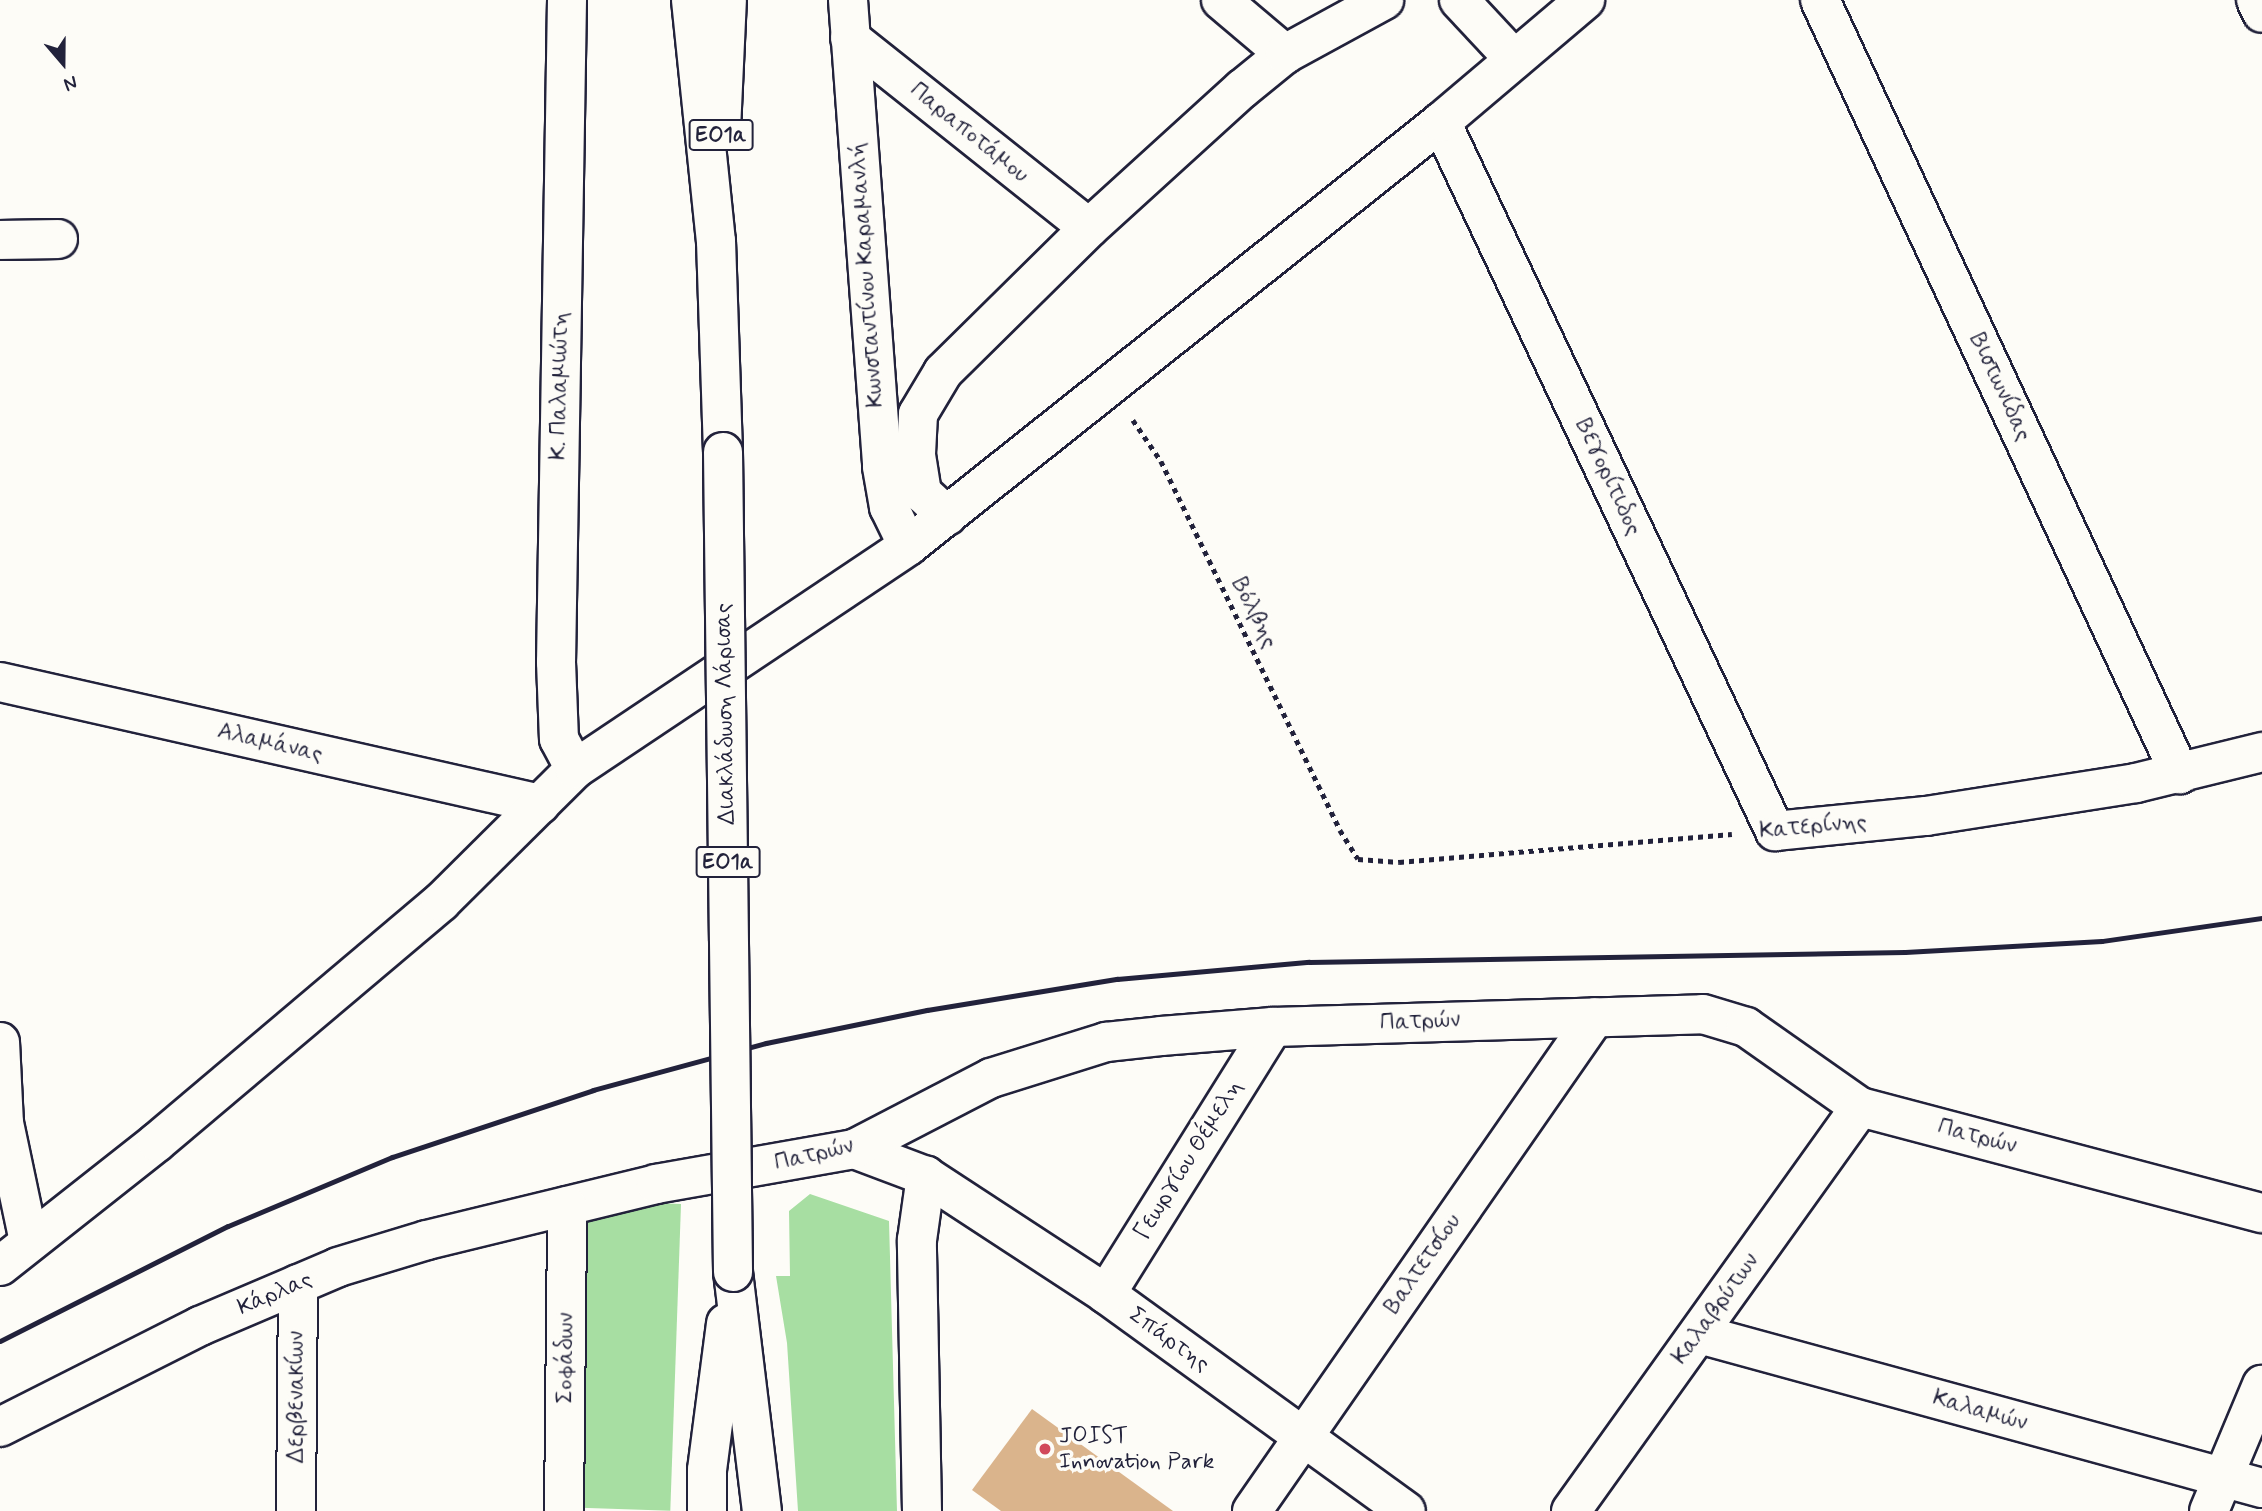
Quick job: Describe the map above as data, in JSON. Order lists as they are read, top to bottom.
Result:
{
  "streets": {
    "street": [
      "Παραποτάμου",
      "ΕΟ1α",
      "Κωνσταντίνου Καραμανλή",
      "Κ. Παλαμιώτη",
      "Βιστωνίδας",
      "Βεγορίτιδος",
      "Διακλάδωση Λάρισας",
      "Αλαμάνας",
      "Κατερίνης",
      "Πατρών",
      "Γεωργίου Θέμελη",
      "Βαλτετσίου",
      "Κάρλας",
      "Καλαβρύτων",
      "Σπάρτης",
      "Σοφάδων",
      "Δερβενακίων",
      "Καλαμών"
    ],
    "path": ["Βόλβης"]
  },
  "crossings": [
    ["Παραποτάμου", "Κωνσταντίνου Καραμανλή"],
    ["ΕΟ1α", "Διακλάδωση Λάρισας"],
    ["Βιστωνίδας", "Κατερίνης"],
    ["Βεγορίτιδος", "Κατερίνης"],
    ["Βόλβης", "Κατερίνης"],
    ["Πατρών", "Γεωργίου Θέμελη"],
    ["Πατρών", "Βαλτετσίου"],
    ["Πατρών", "Κάρλας"],
    ["Πατρών", "Καλαβρύτων"],
    ["Πατρών", "Σπάρτης"],
    ["Πατρών", "Σοφάδων"],
    ["Γεωργίου Θέμελη", "Σπάρτης"],
    ["Βαλτετσίου", "Σπάρτης"],
    ["Κάρλας", "Σοφάδων"],
    ["Κάρλας", "Δερβενακίων"],
    ["Καλαβρύτων", "Καλαμών"]
  ],
  "places": ["JOIST Innovation Park"],
  "north": "bottom"
}
